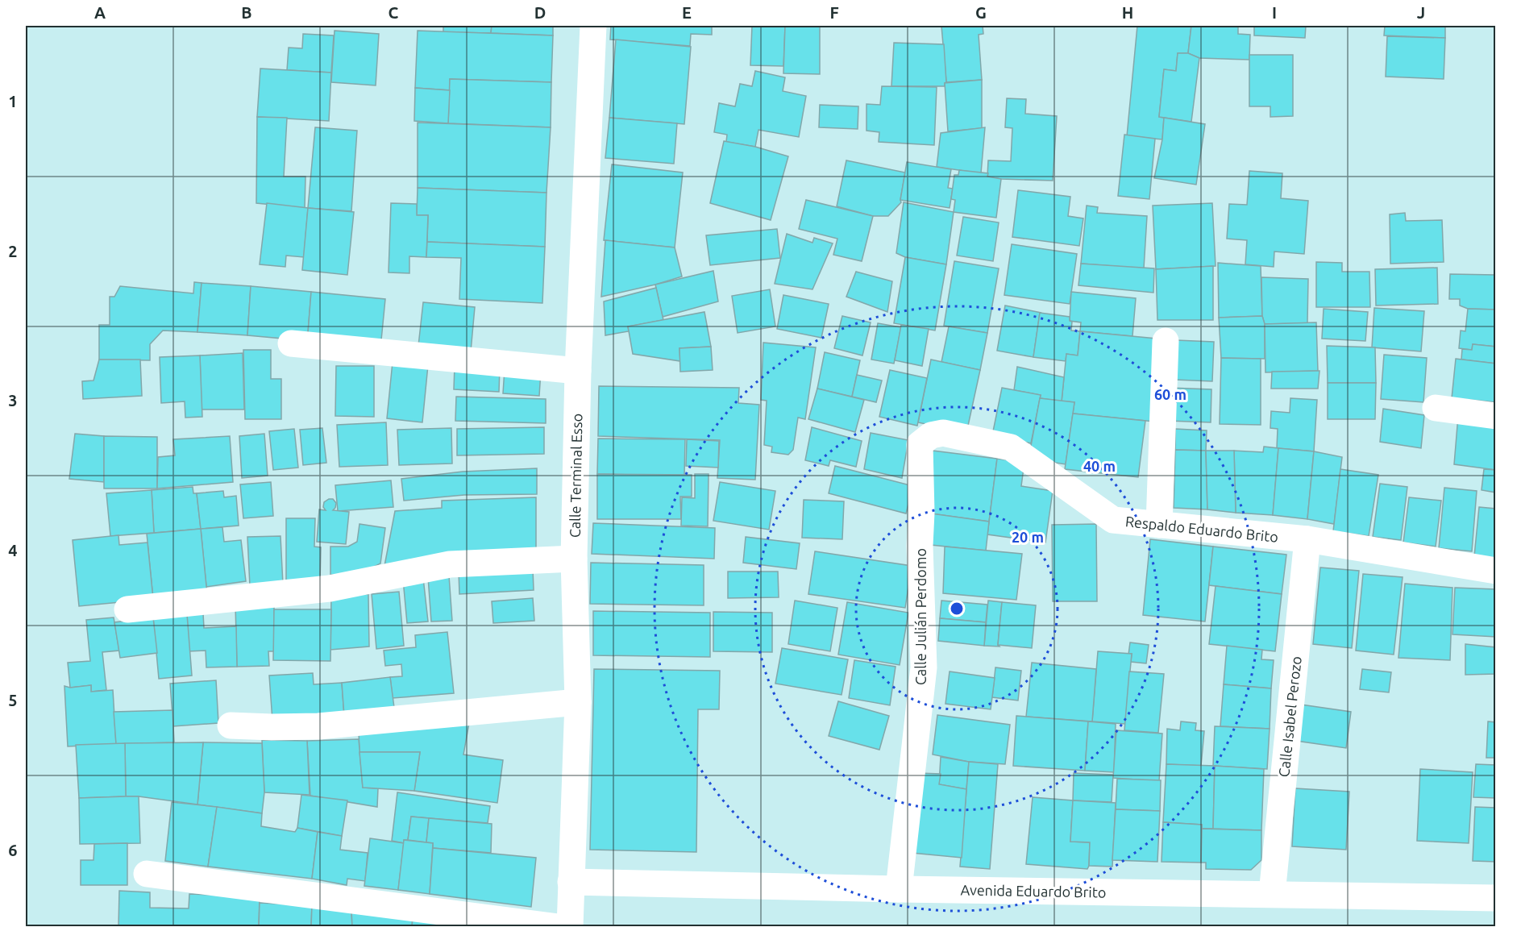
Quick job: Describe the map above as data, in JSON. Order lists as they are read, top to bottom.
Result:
{
  "streets": {
    "street": [
      "Calle Terminal Esso",
      "Respaldo Eduardo Brito",
      "Calle Julián Perdomo",
      "Calle Isabel Perozo",
      "Avenida Eduardo Brito"
    ]
  },
  "crossings": [
    ["Calle Terminal Esso", "Avenida Eduardo Brito"],
    ["Respaldo Eduardo Brito", "Calle Julián Perdomo"],
    ["Respaldo Eduardo Brito", "Calle Isabel Perozo"],
    ["Calle Julián Perdomo", "Avenida Eduardo Brito"],
    ["Calle Isabel Perozo", "Avenida Eduardo Brito"]
  ],
  "grid": {
    "columns": [
      "A",
      "B",
      "C",
      "D",
      "E",
      "F",
      "G",
      "H",
      "I",
      "J"
    ],
    "rows": [
      "1",
      "2",
      "3",
      "4",
      "5",
      "6"
    ]
  },
  "rings": ["60 m", "40 m", "20 m"]
}
